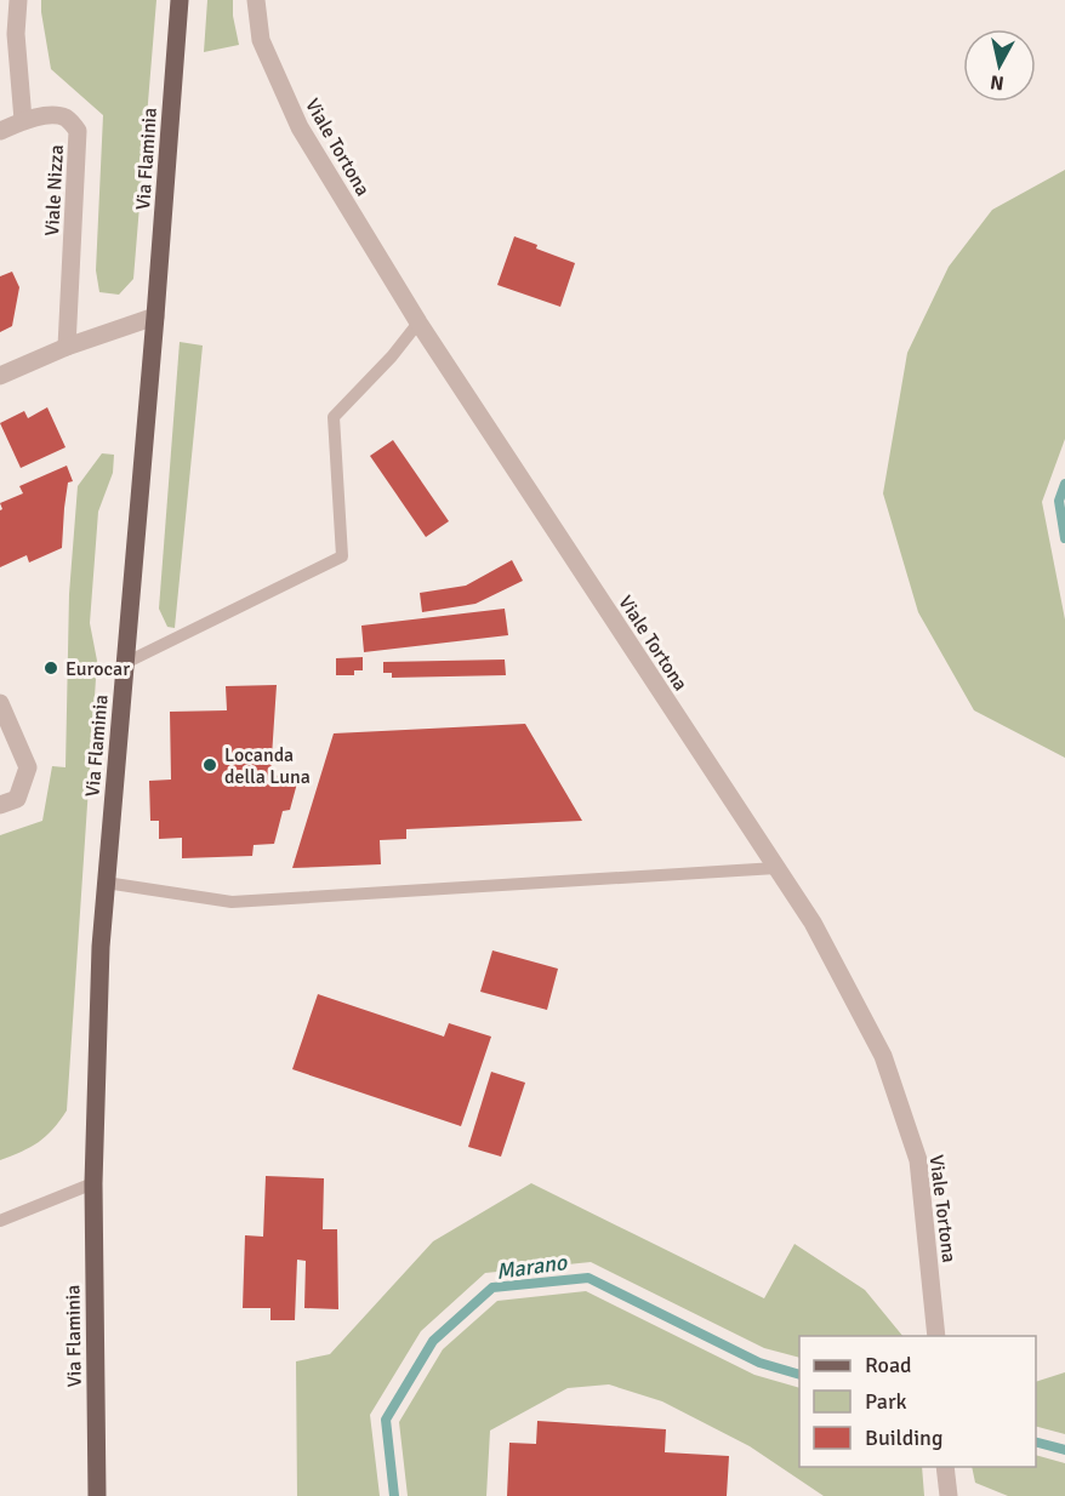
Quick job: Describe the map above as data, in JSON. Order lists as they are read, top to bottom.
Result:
{
  "streets": {
    "main road": ["Via Flaminia"],
    "street": ["Viale Tortona", "Viale Nizza"]
  },
  "water": ["Marano"],
  "places": ["Eurocar", "Locanda della Luna"],
  "legend": ["Road", "Park", "Building"],
  "north": "bottom"
}
